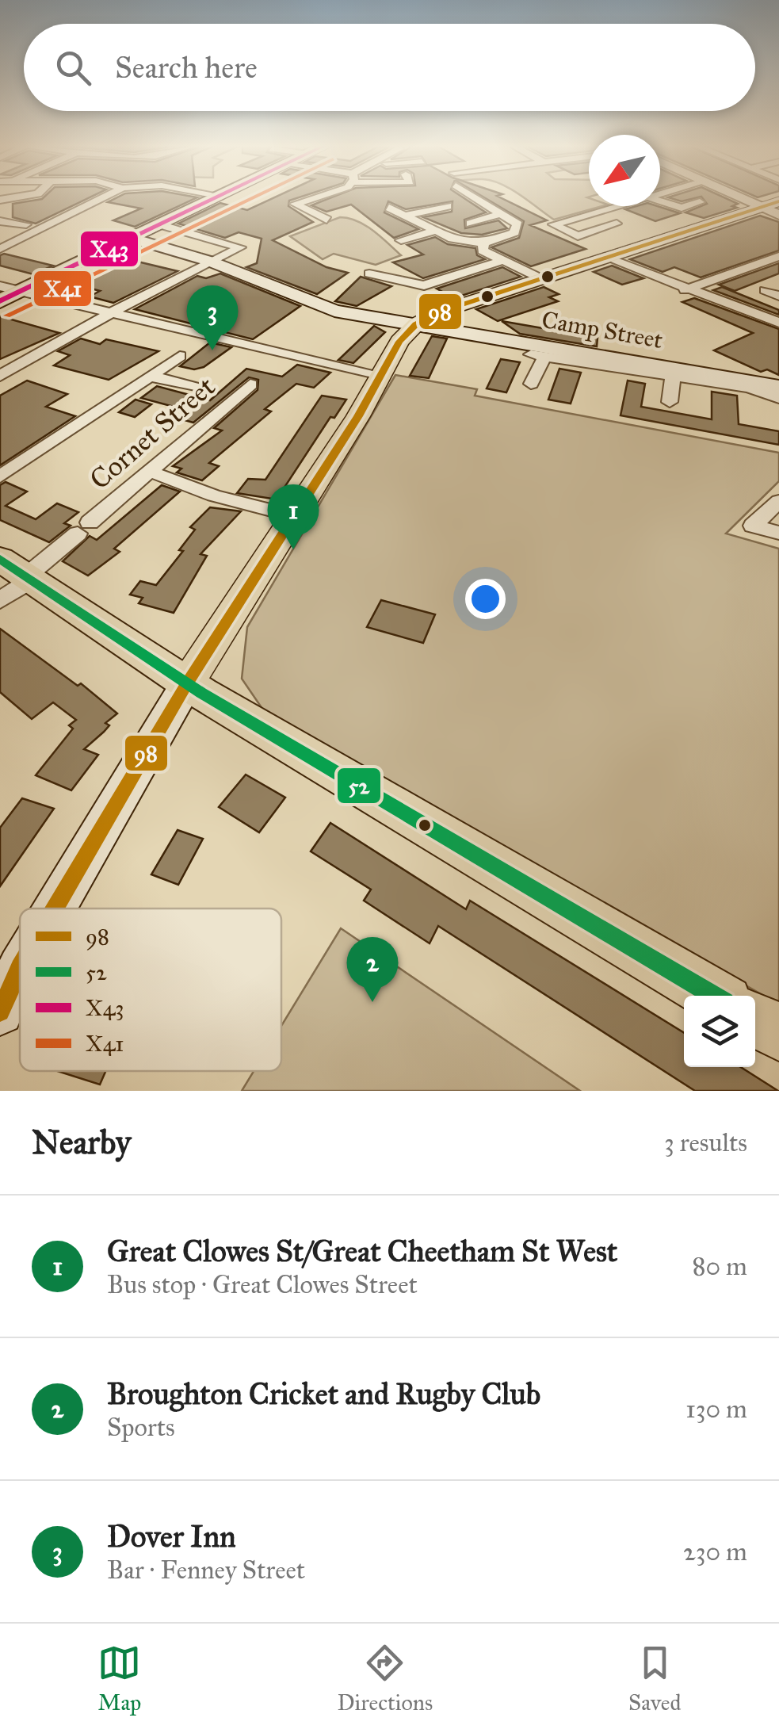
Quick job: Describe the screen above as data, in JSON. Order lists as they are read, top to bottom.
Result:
{
  "streets": {
    "main road": ["Camp Street"],
    "street": ["Cornet Street"]
  },
  "lines": [
    "transit line X43",
    "transit line X41",
    "transit line 98",
    "transit line 52"
  ],
  "legend": [
    "98",
    "52",
    "X43",
    "X41"
  ],
  "north": "bottom left",
  "page": {
    "search": "Search here",
    "pins": ["3", "1", "2"],
    "heading": ["Nearby", "3 results"],
    "list": [
      {
        "mark": "1",
        "name": "Great Clowes St/Great Cheetham St West",
        "note": "Bus stop · Great Clowes Street",
        "value": "80 m"
      },
      {
        "mark": "2",
        "name": "Broughton Cricket and Rugby Club",
        "note": "Sports",
        "value": "130 m"
      },
      {
        "mark": "3",
        "name": "Dover Inn",
        "note": "Bar · Fenney Street",
        "value": "230 m"
      }
    ],
    "nav": ["Map", "Directions", "Saved"]
  }
}
